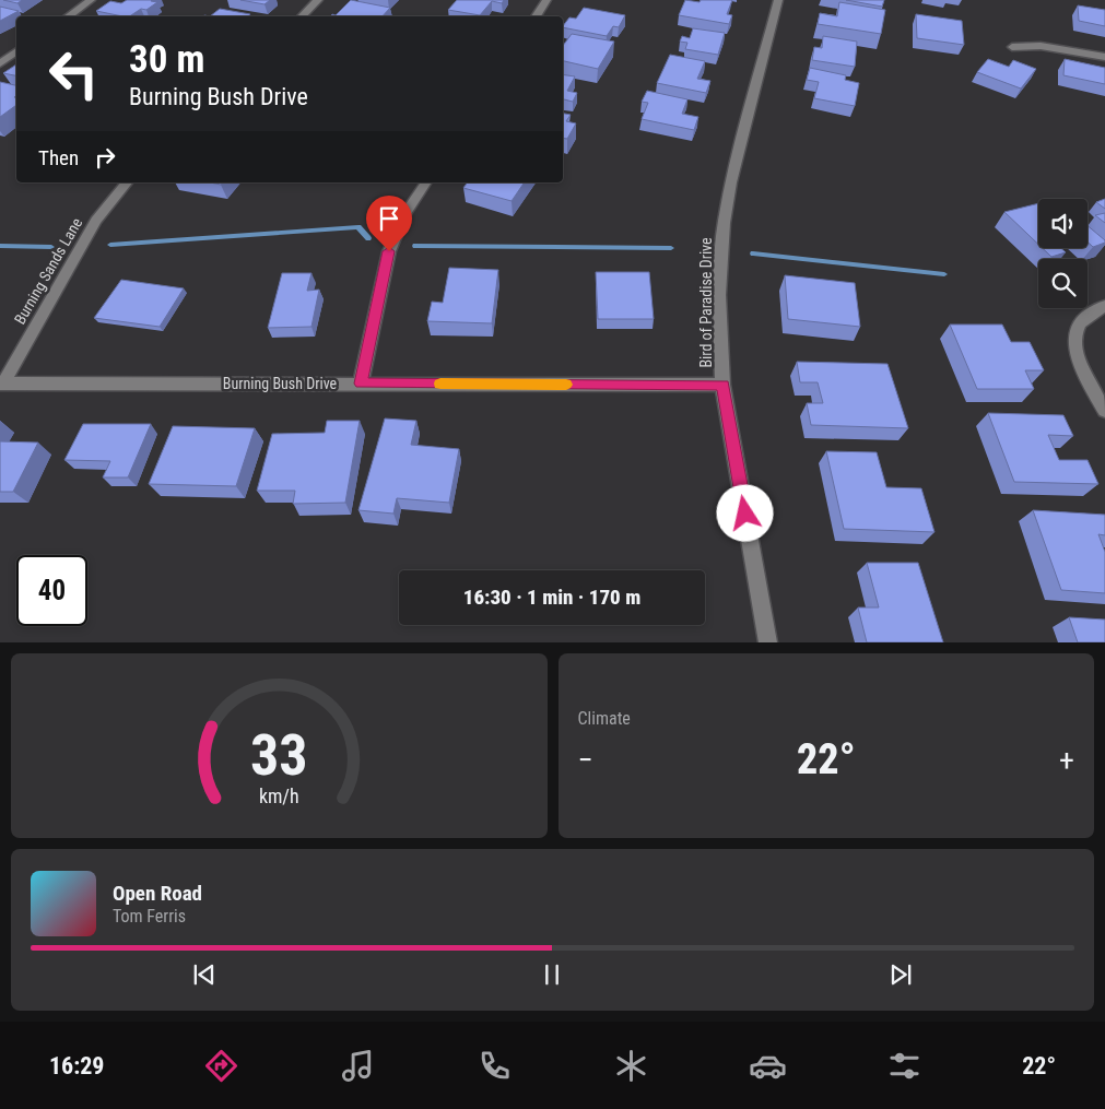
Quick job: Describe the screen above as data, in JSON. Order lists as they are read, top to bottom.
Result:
{
  "streets": {
    "street": ["Burning Sands Lane", "Bird of Paradise Drive", "Burning Bush Drive"]
  },
  "crossings": [
    ["Burning Sands Lane", "Burning Bush Drive"],
    ["Bird of Paradise Drive", "Burning Bush Drive"]
  ],
  "page": {
    "turn": ["30 m", "Burning Bush Drive"],
    "then": "Then",
    "limit": "40",
    "trip": "16:30 · 1 min · 170 m",
    "tile": "Climate",
    "heat": ["−", "22°", "+"],
    "song": ["Open Road", "Tom Ferris"],
    "tabs": ["16:29", "22°"],
    "gauge": ["33", "km/h"]
  }
}
